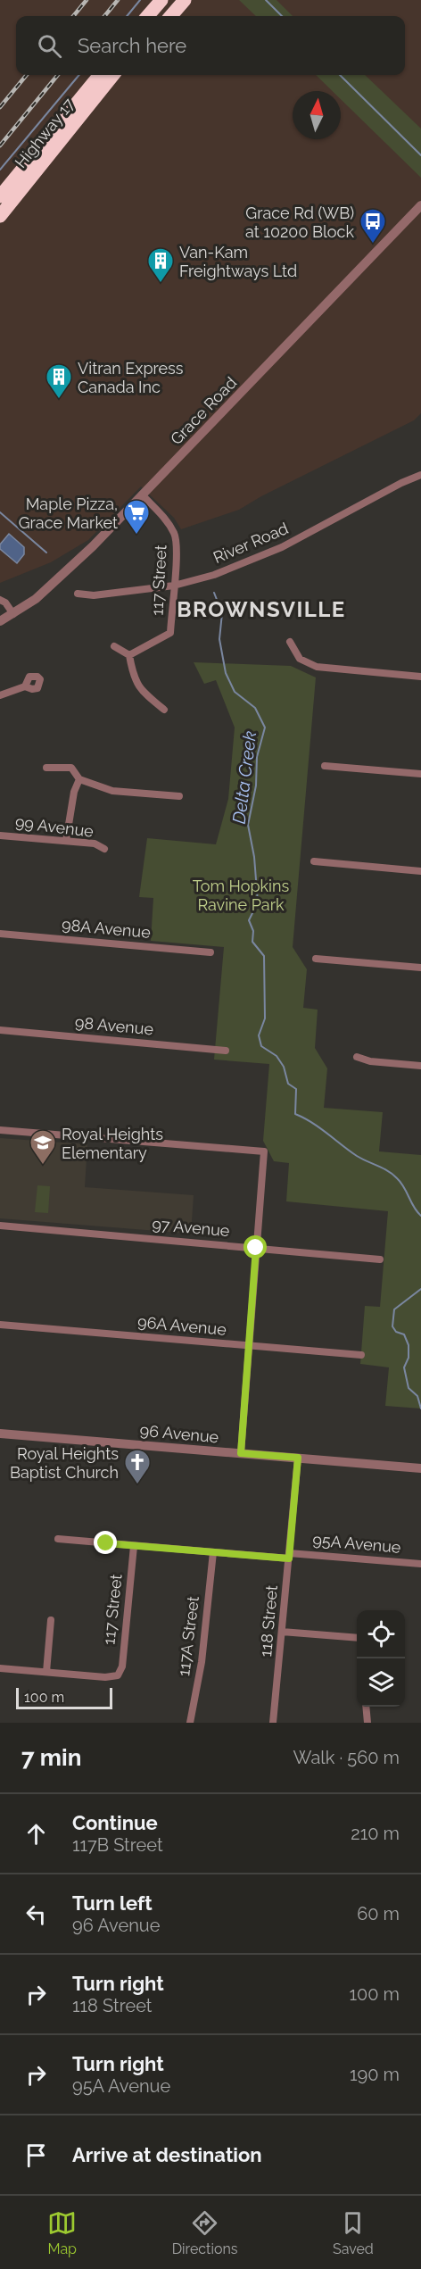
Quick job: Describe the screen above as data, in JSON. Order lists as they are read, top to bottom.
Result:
{
  "streets": {
    "highway": ["Highway 17"],
    "street": [
      "Grace Road",
      "River Road",
      "117 Street",
      "99 Avenue",
      "98A Avenue",
      "98 Avenue",
      "97 Avenue",
      "96A Avenue",
      "96 Avenue",
      "95A Avenue",
      "118 Street",
      "117A Street"
    ]
  },
  "crossings": [
    ["Grace Road", "117 Street"],
    ["River Road", "117 Street"],
    ["117 Street", "95A Avenue"],
    ["96 Avenue", "118 Street"],
    ["95A Avenue", "118 Street"],
    ["95A Avenue", "117A Street"]
  ],
  "districts": ["BROWNSVILLE"],
  "water": ["Delta Creek"],
  "parks": ["Tom Hopkins Ravine Park"],
  "places": {
    "bus stop": ["Grace Rd (WB) at 10200 Block"],
    "building": ["Van-Kam Freightways Ltd", "Vitran Express Canada Inc"],
    "supermarket": ["Maple Pizza, Grace Market"],
    "school or university": ["Royal Heights Elementary"],
    "church": ["Royal Heights Baptist Church"]
  },
  "scale_bar": "100 m",
  "north": "top",
  "page": {
    "search": "Search here",
    "scale": "100 m",
    "heading": ["7 min", "Walk · 560 m"],
    "list": [
      ["Continue", "117B Street", "210 m"],
      ["Turn left", "96 Avenue", "60 m"],
      ["Turn right", "118 Street", "100 m"],
      ["Turn right", "95A Avenue", "190 m"],
      "Arrive at destination"
    ],
    "nav": ["Map", "Directions", "Saved"]
  }
}
